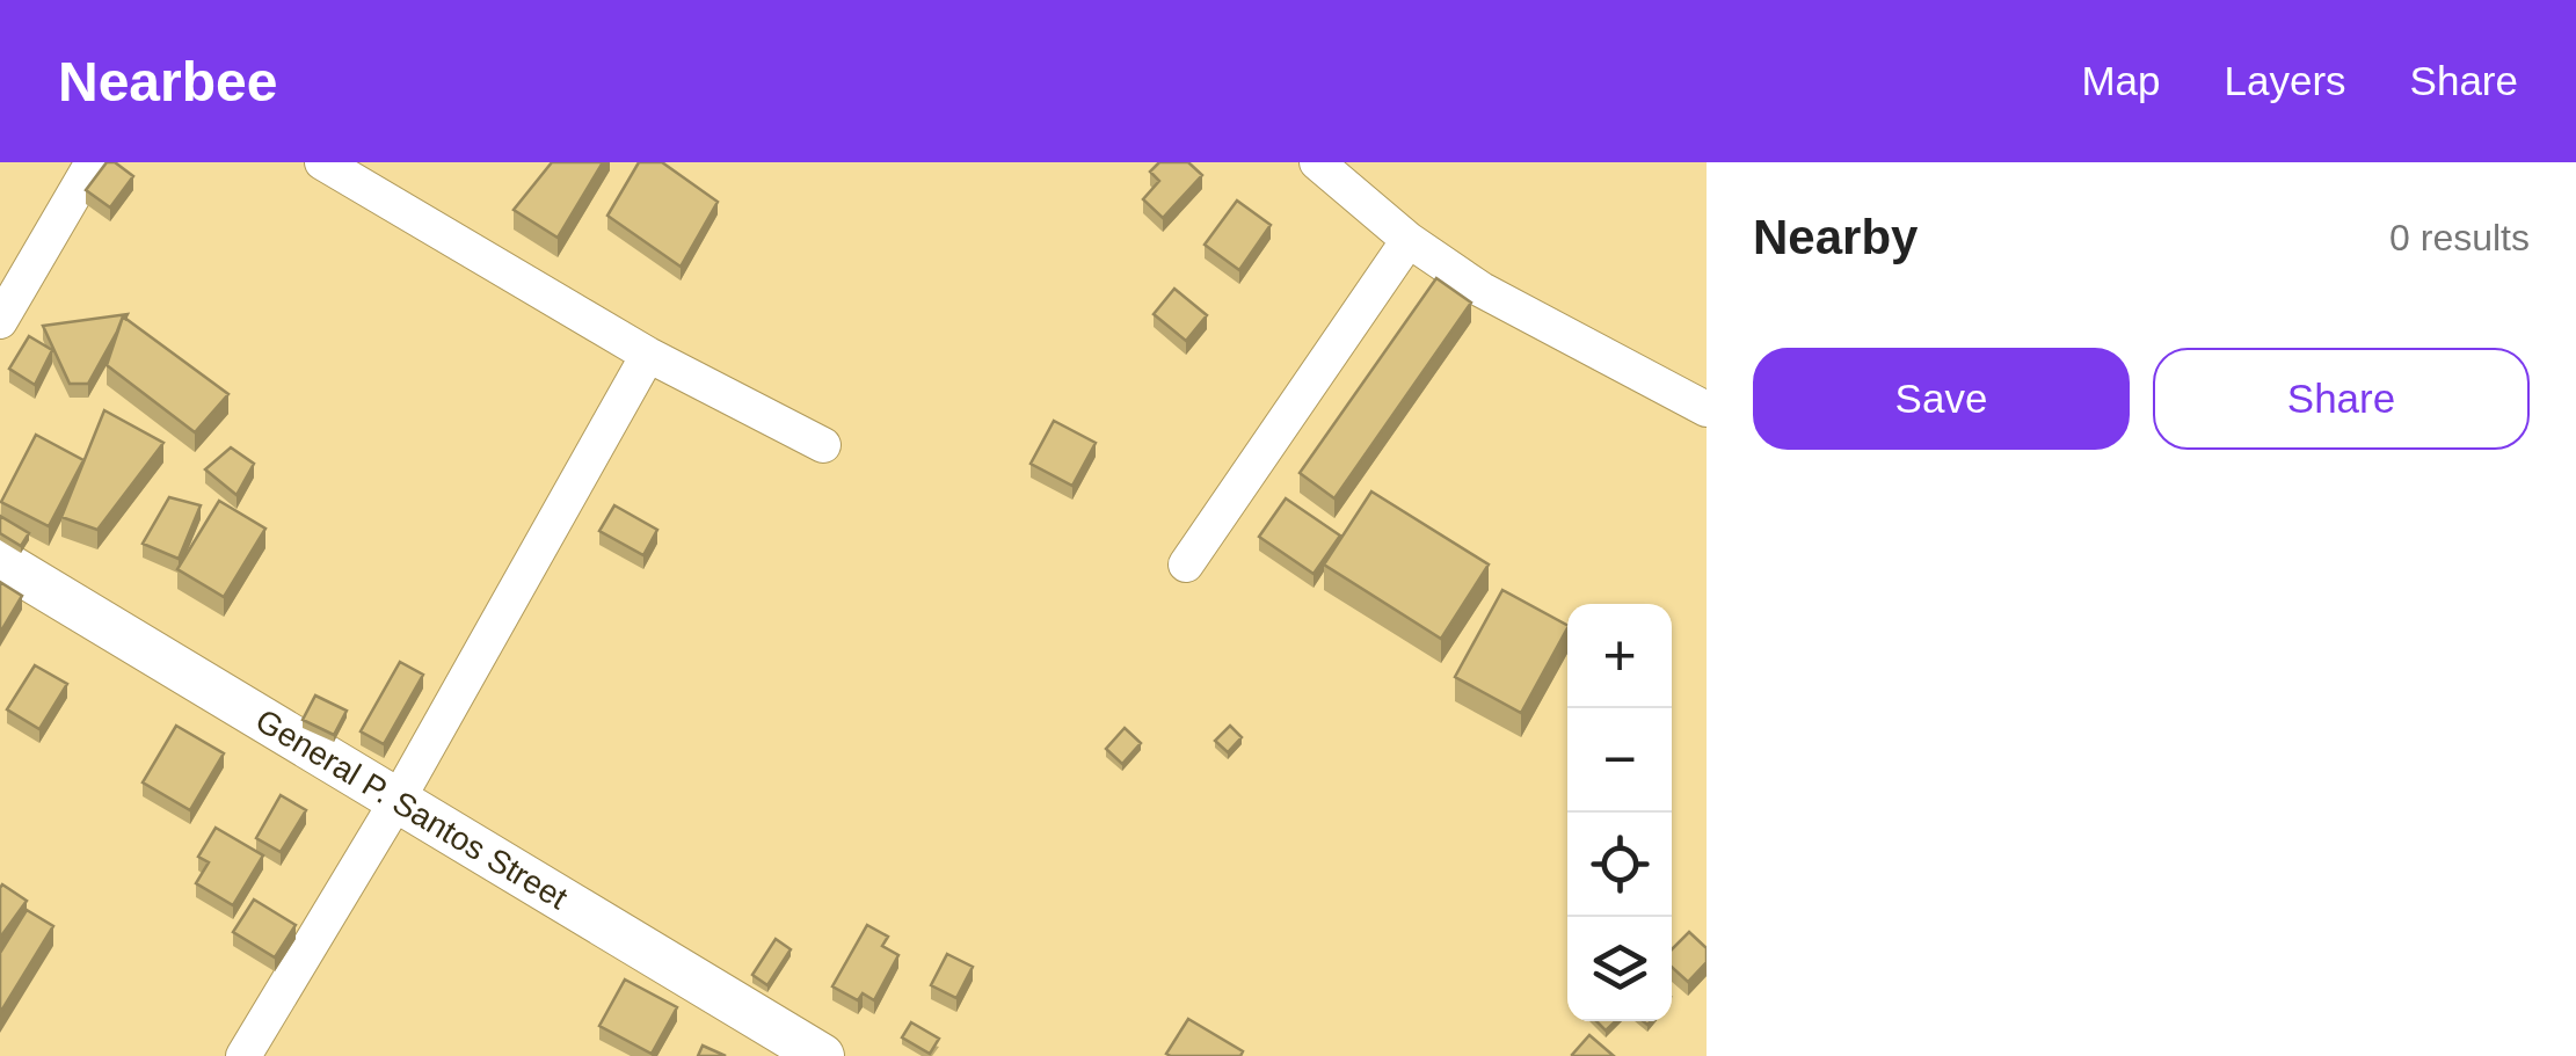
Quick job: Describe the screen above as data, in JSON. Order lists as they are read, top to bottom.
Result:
{
  "streets": {
    "street": ["General P. Santos Street"]
  },
  "page": {
    "header": "Nearbee",
    "nav": ["Map", "Layers", "Share"],
    "heading": ["Nearby", "0 results"],
    "buttons": ["Save", "Share"],
    "map_buttons": ["+", "−"]
  }
}
